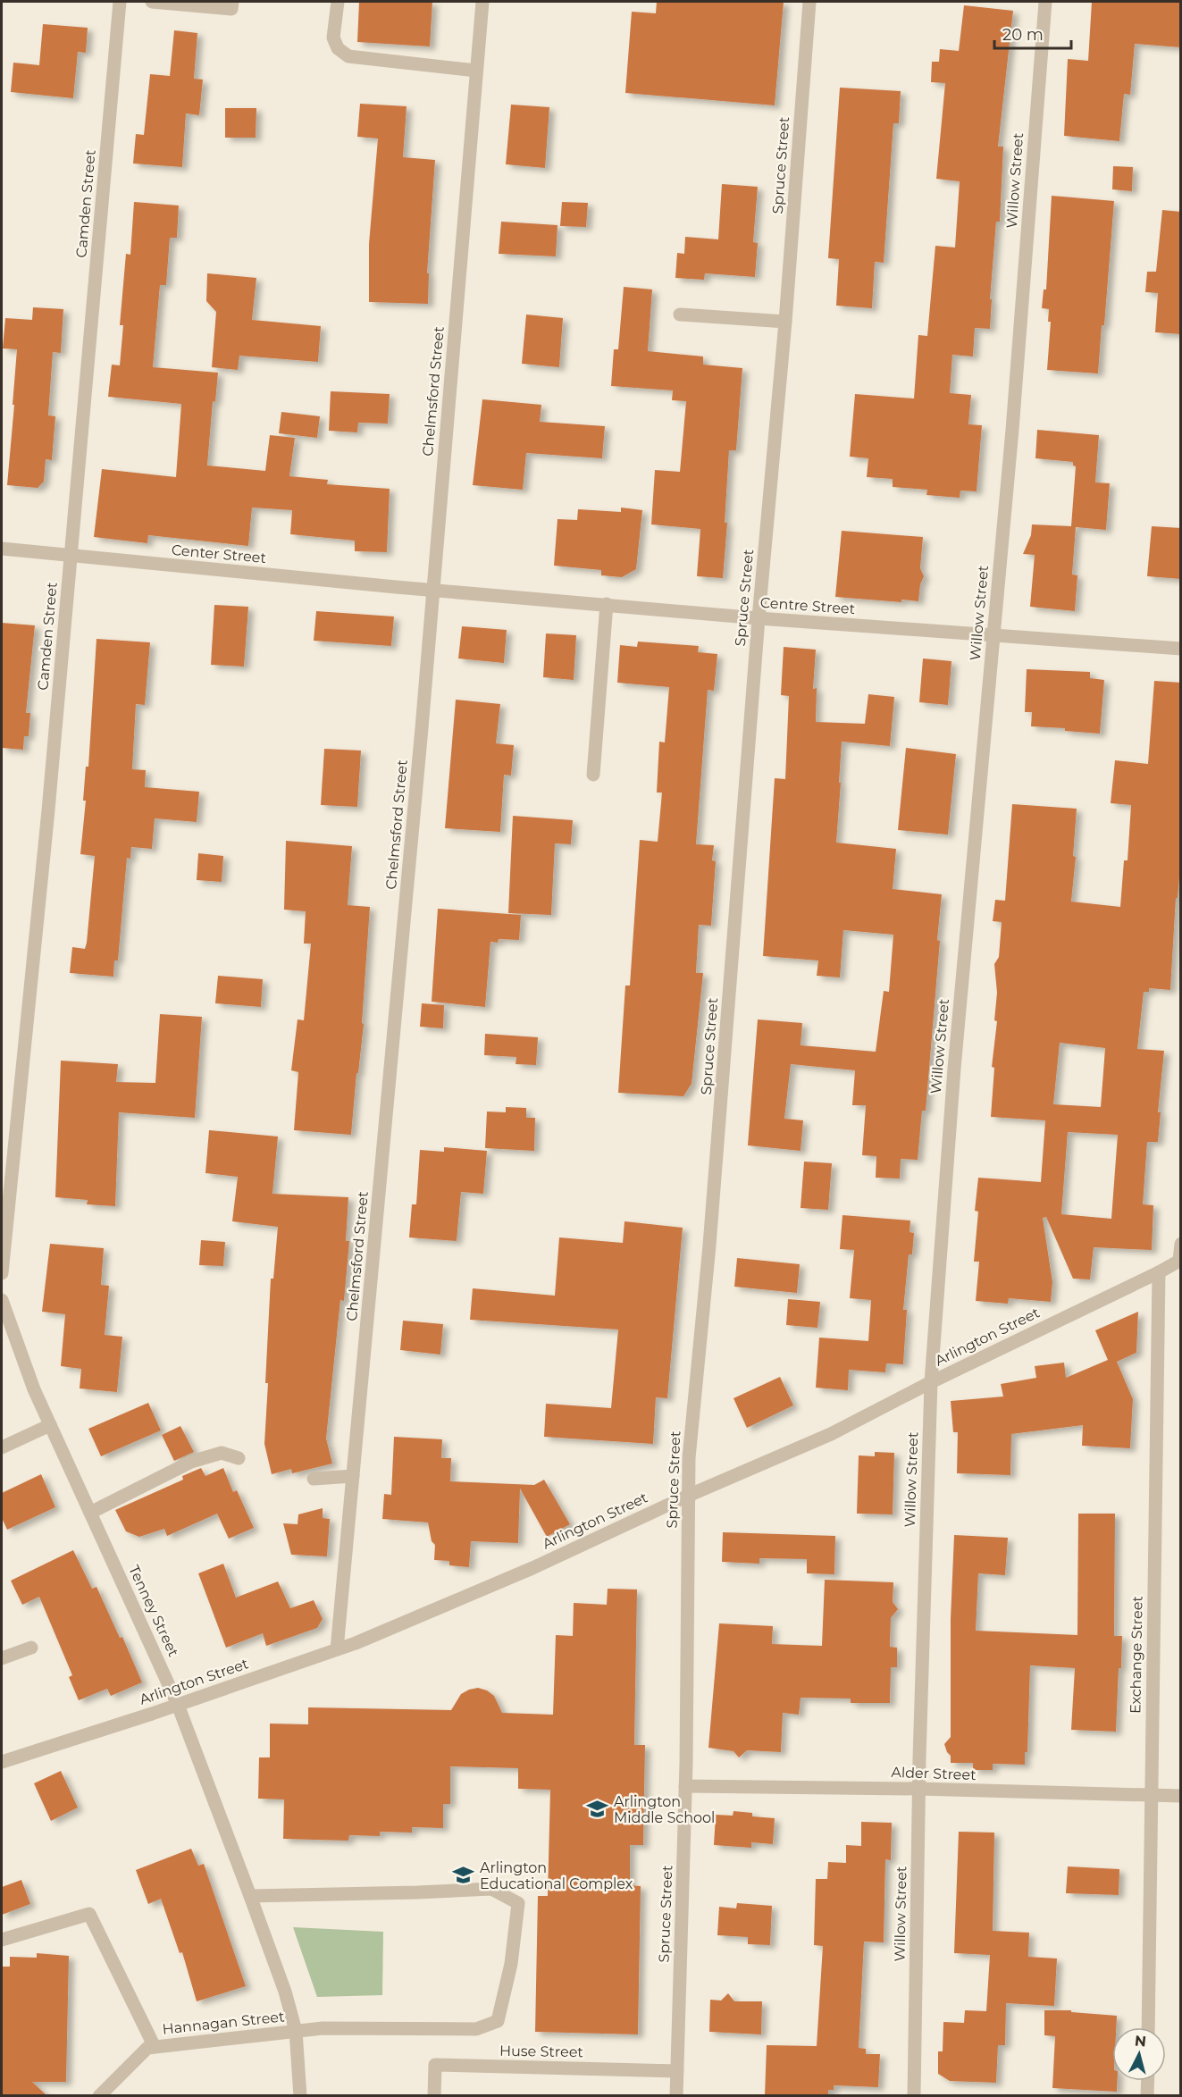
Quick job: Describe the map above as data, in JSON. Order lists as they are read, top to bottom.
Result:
{
  "streets": {
    "street": [
      "Spruce Street",
      "Willow Street",
      "Camden Street",
      "Chelmsford Street",
      "Center Street",
      "Centre Street",
      "Arlington Street",
      "Tenney Street",
      "Exchange Street",
      "Alder Street",
      "Hannagan Street",
      "Huse Street"
    ]
  },
  "crossings": [
    ["Spruce Street", "Centre Street"],
    ["Spruce Street", "Arlington Street"],
    ["Spruce Street", "Alder Street"],
    ["Spruce Street", "Huse Street"],
    ["Willow Street", "Centre Street"],
    ["Willow Street", "Arlington Street"],
    ["Willow Street", "Alder Street"],
    ["Camden Street", "Center Street"],
    ["Chelmsford Street", "Center Street"],
    ["Chelmsford Street", "Centre Street"],
    ["Chelmsford Street", "Arlington Street"],
    ["Center Street", "Centre Street"],
    ["Arlington Street", "Tenney Street"],
    ["Arlington Street", "Exchange Street"],
    ["Tenney Street", "Hannagan Street"],
    ["Exchange Street", "Alder Street"]
  ],
  "places": {
    "school or university": ["Arlington Middle School", "Arlington Educational Complex"]
  },
  "scale_bar": "20 m",
  "north": "top"
}
